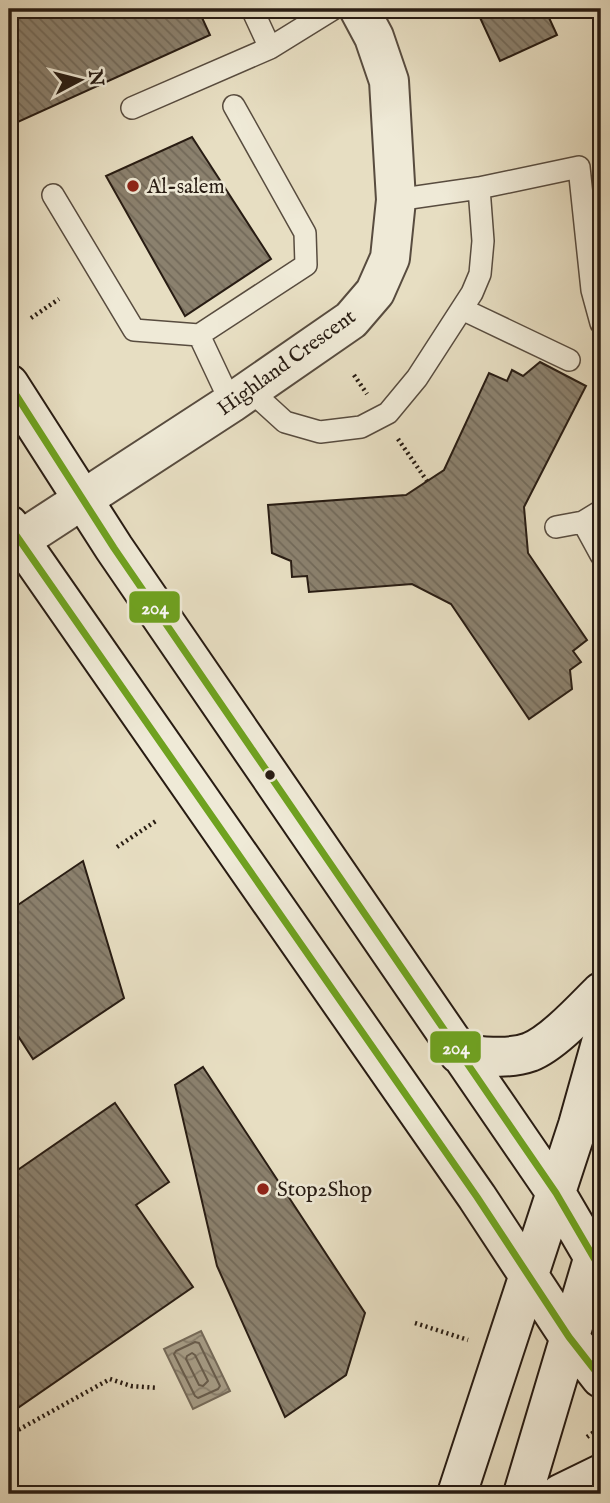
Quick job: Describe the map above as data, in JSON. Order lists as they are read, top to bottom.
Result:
{
  "streets": {
    "main road": ["Highland Crescent"]
  },
  "places": ["Al-salem", "Stop2Shop"],
  "lines": ["transit line 204"],
  "north": "right"
}
